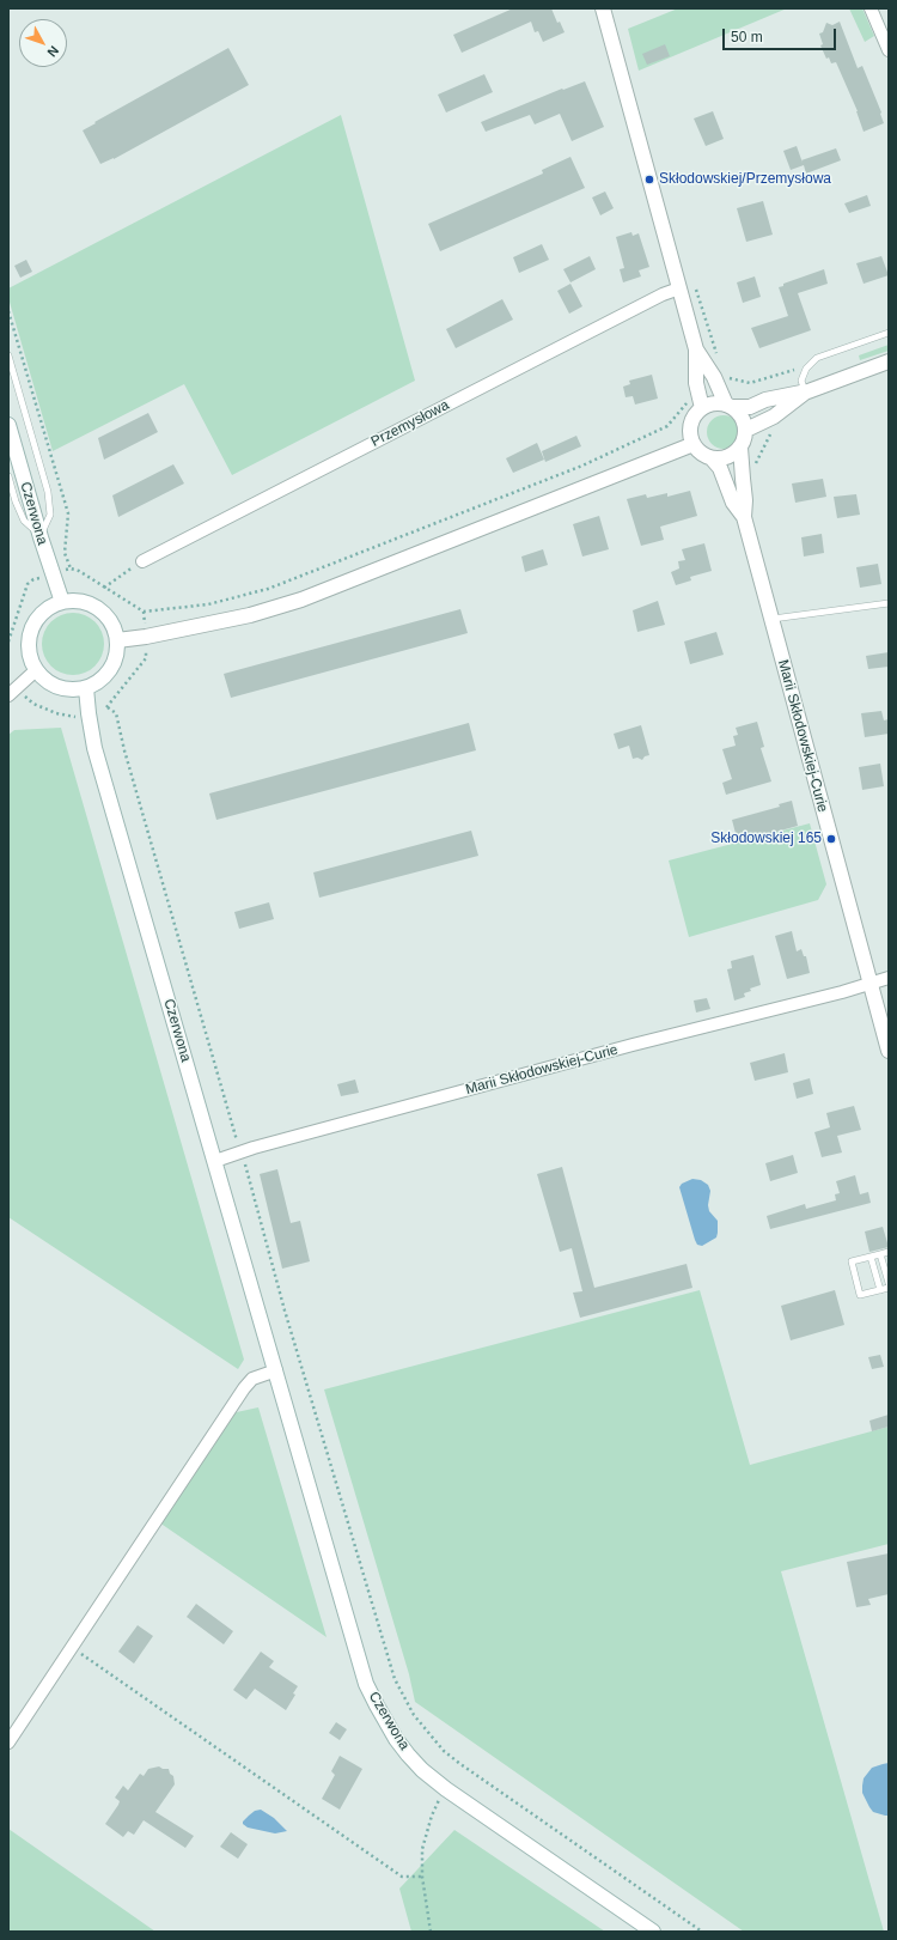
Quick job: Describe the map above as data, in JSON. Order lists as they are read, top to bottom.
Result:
{
  "streets": {
    "street": ["Przemysłowa", "Czerwona", "Marii Skłodowskiej-Curie"]
  },
  "crossings": [
    ["Czerwona", "Marii Skłodowskiej-Curie"]
  ],
  "places": ["Skłodowskiej/Przemysłowa", "Skłodowskiej 165"],
  "scale_bar": "50 m",
  "north": "bottom right"
}
